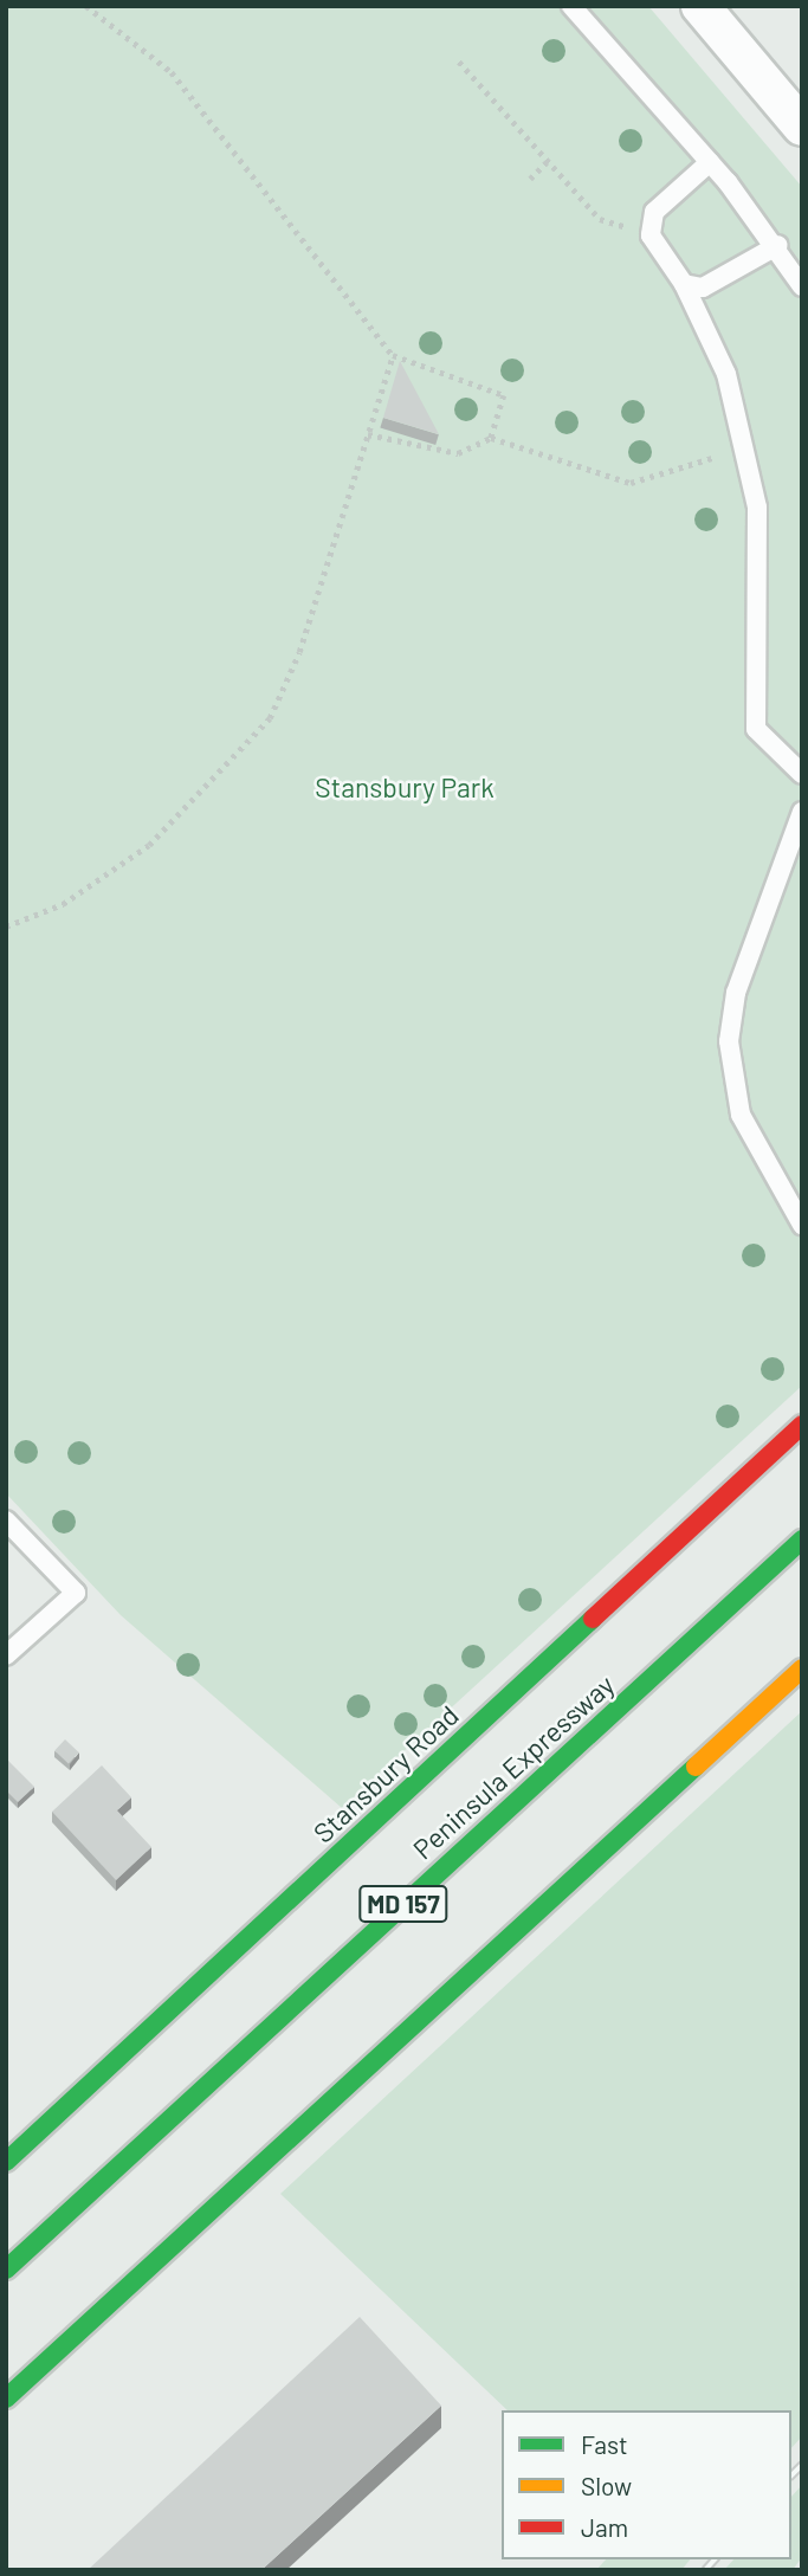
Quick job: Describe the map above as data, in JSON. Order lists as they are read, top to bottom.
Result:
{
  "streets": {
    "main road": ["Peninsula Expressway", "Stansbury Road", "MD 157"]
  },
  "parks": ["Stansbury Park"],
  "legend": ["Fast", "Slow", "Jam"]
}
